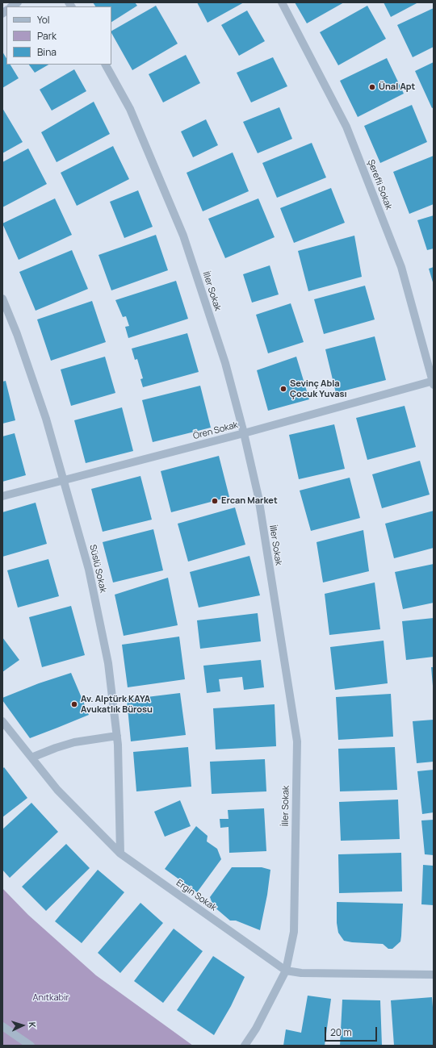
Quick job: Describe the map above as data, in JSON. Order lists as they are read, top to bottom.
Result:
{
  "streets": {
    "street": [
      "Şerefli Sokak",
      "İller Sokak",
      "Ören Sokak",
      "Süslü Sokak",
      "Ergin Sokak"
    ]
  },
  "crossings": [
    ["Şerefli Sokak", "Ören Sokak"],
    ["İller Sokak", "Ören Sokak"],
    ["İller Sokak", "Ergin Sokak"],
    ["Ören Sokak", "Süslü Sokak"],
    ["Süslü Sokak", "Ergin Sokak"]
  ],
  "parks": ["Anıtkabir"],
  "places": [
    "Ünal Apt",
    "Sevinç Abla Çocuk Yuvası",
    "Ercan Market",
    "Av. Alptürk KAYA Avukatlık Bürosu"
  ],
  "legend": ["Yol", "Park", "Bina"],
  "scale_bar": "20 m",
  "north": "right"
}
